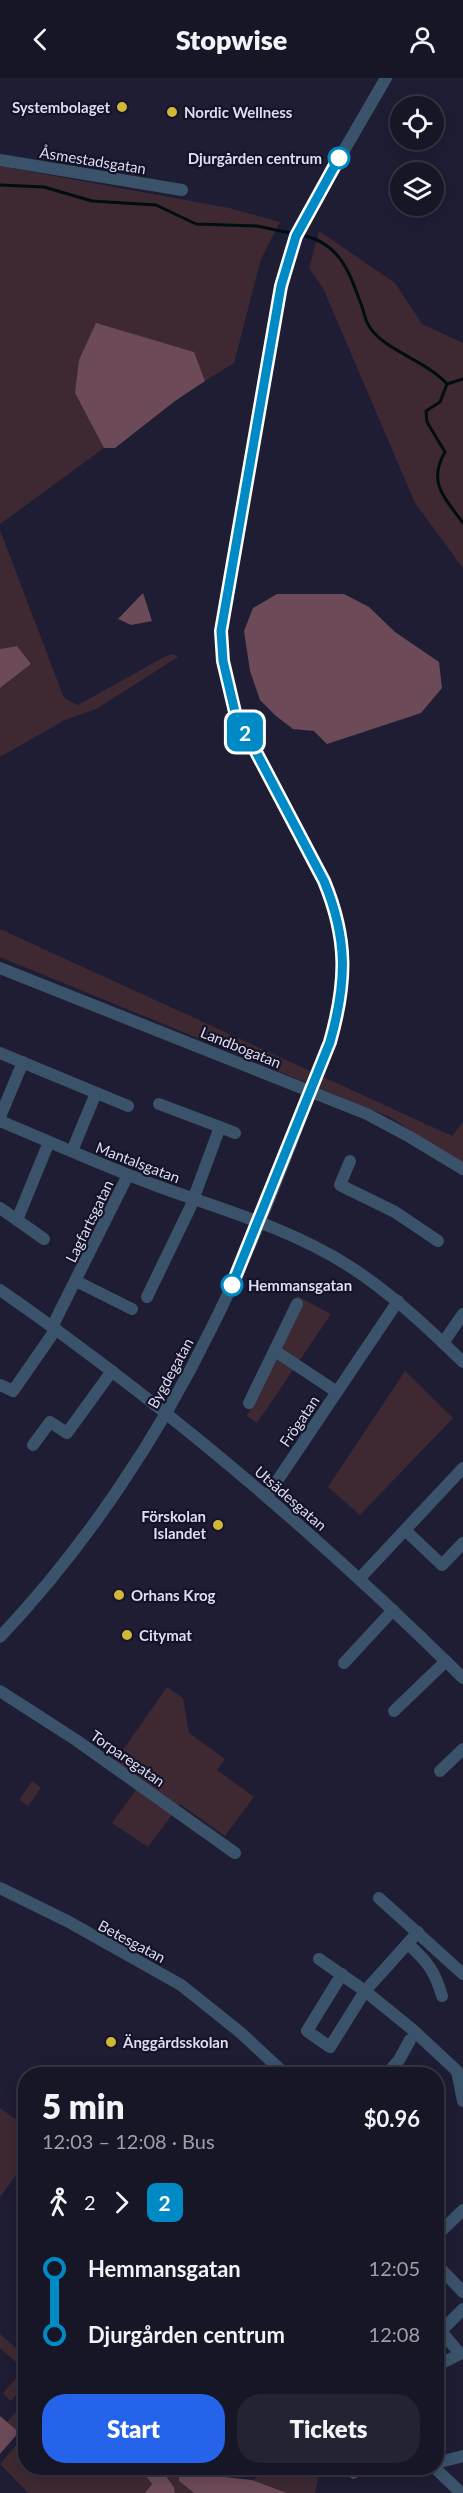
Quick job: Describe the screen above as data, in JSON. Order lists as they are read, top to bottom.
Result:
{
  "streets": {
    "street": [
      "Åsmestadsgatan",
      "Landbogatan",
      "Mantalsgatan",
      "Lagfartsgatan",
      "Bygdegatan",
      "Frögatan",
      "Utsädesgatan",
      "Torparegatan",
      "Betesgatan"
    ]
  },
  "crossings": [
    ["Landbogatan", "Bygdegatan"],
    ["Mantalsgatan", "Lagfartsgatan"],
    ["Mantalsgatan", "Bygdegatan"],
    ["Mantalsgatan", "Frögatan"],
    ["Bygdegatan", "Utsädesgatan"],
    ["Frögatan", "Utsädesgatan"]
  ],
  "places": [
    "Systembolaget",
    "Nordic Wellness",
    "Djurgården centrum",
    "Hemmansgatan",
    "Förskolan Islandet",
    "Orhans Krog",
    "Citymat",
    "Änggårdsskolan"
  ],
  "lines": ["bus line 2"],
  "page": {
    "header": "Stopwise",
    "on_map": "2",
    "heading": ["5 min", "12:03 – 12:08 · Bus", "$0.96"],
    "legs": ["2", "2"],
    "list": [
      {
        "name": "Hemmansgatan",
        "value": "12:05"
      },
      {
        "name": "Djurgården centrum",
        "value": "12:08"
      }
    ],
    "buttons": ["Start", "Tickets"]
  }
}
